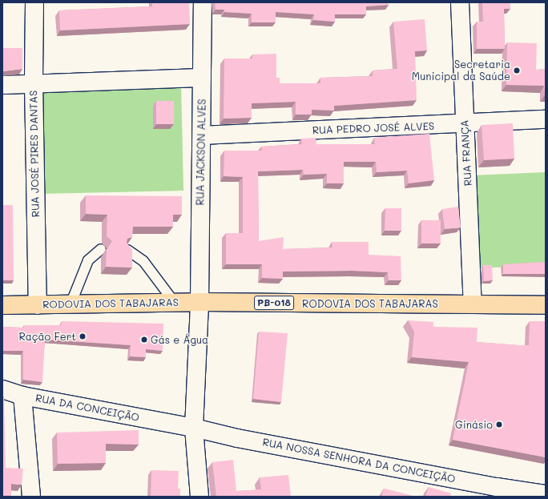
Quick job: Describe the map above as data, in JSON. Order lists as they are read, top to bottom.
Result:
{
  "streets": {
    "main road": ["PB-018", "RODOVIA DOS TABAJARAS"],
    "street": [
      "RUA PEDRO JOSÉ ALVES",
      "RUA JACKSON ALVES",
      "RUA FRANÇA",
      "RUA JOSÉ PIRES DANTAS",
      "RUA DA CONCEIÇÃO",
      "RUA NOSSA SENHORA DA CONCEIÇÃO"
    ]
  },
  "crossings": [
    ["RUA PEDRO JOSÉ ALVES", "RUA JACKSON ALVES"],
    ["RUA PEDRO JOSÉ ALVES", "RUA FRANÇA"],
    ["RUA JACKSON ALVES", "RODOVIA DOS TABAJARAS"],
    ["RUA JACKSON ALVES", "RUA NOSSA SENHORA DA CONCEIÇÃO"],
    ["RUA FRANÇA", "RODOVIA DOS TABAJARAS"],
    ["RUA JOSÉ PIRES DANTAS", "RODOVIA DOS TABAJARAS"],
    ["RUA DA CONCEIÇÃO", "RUA NOSSA SENHORA DA CONCEIÇÃO"]
  ],
  "places": [
    "Secretaria Municipal da Saúde",
    "Ração Fert",
    "Gás e Água",
    "Ginásio"
  ]
}
